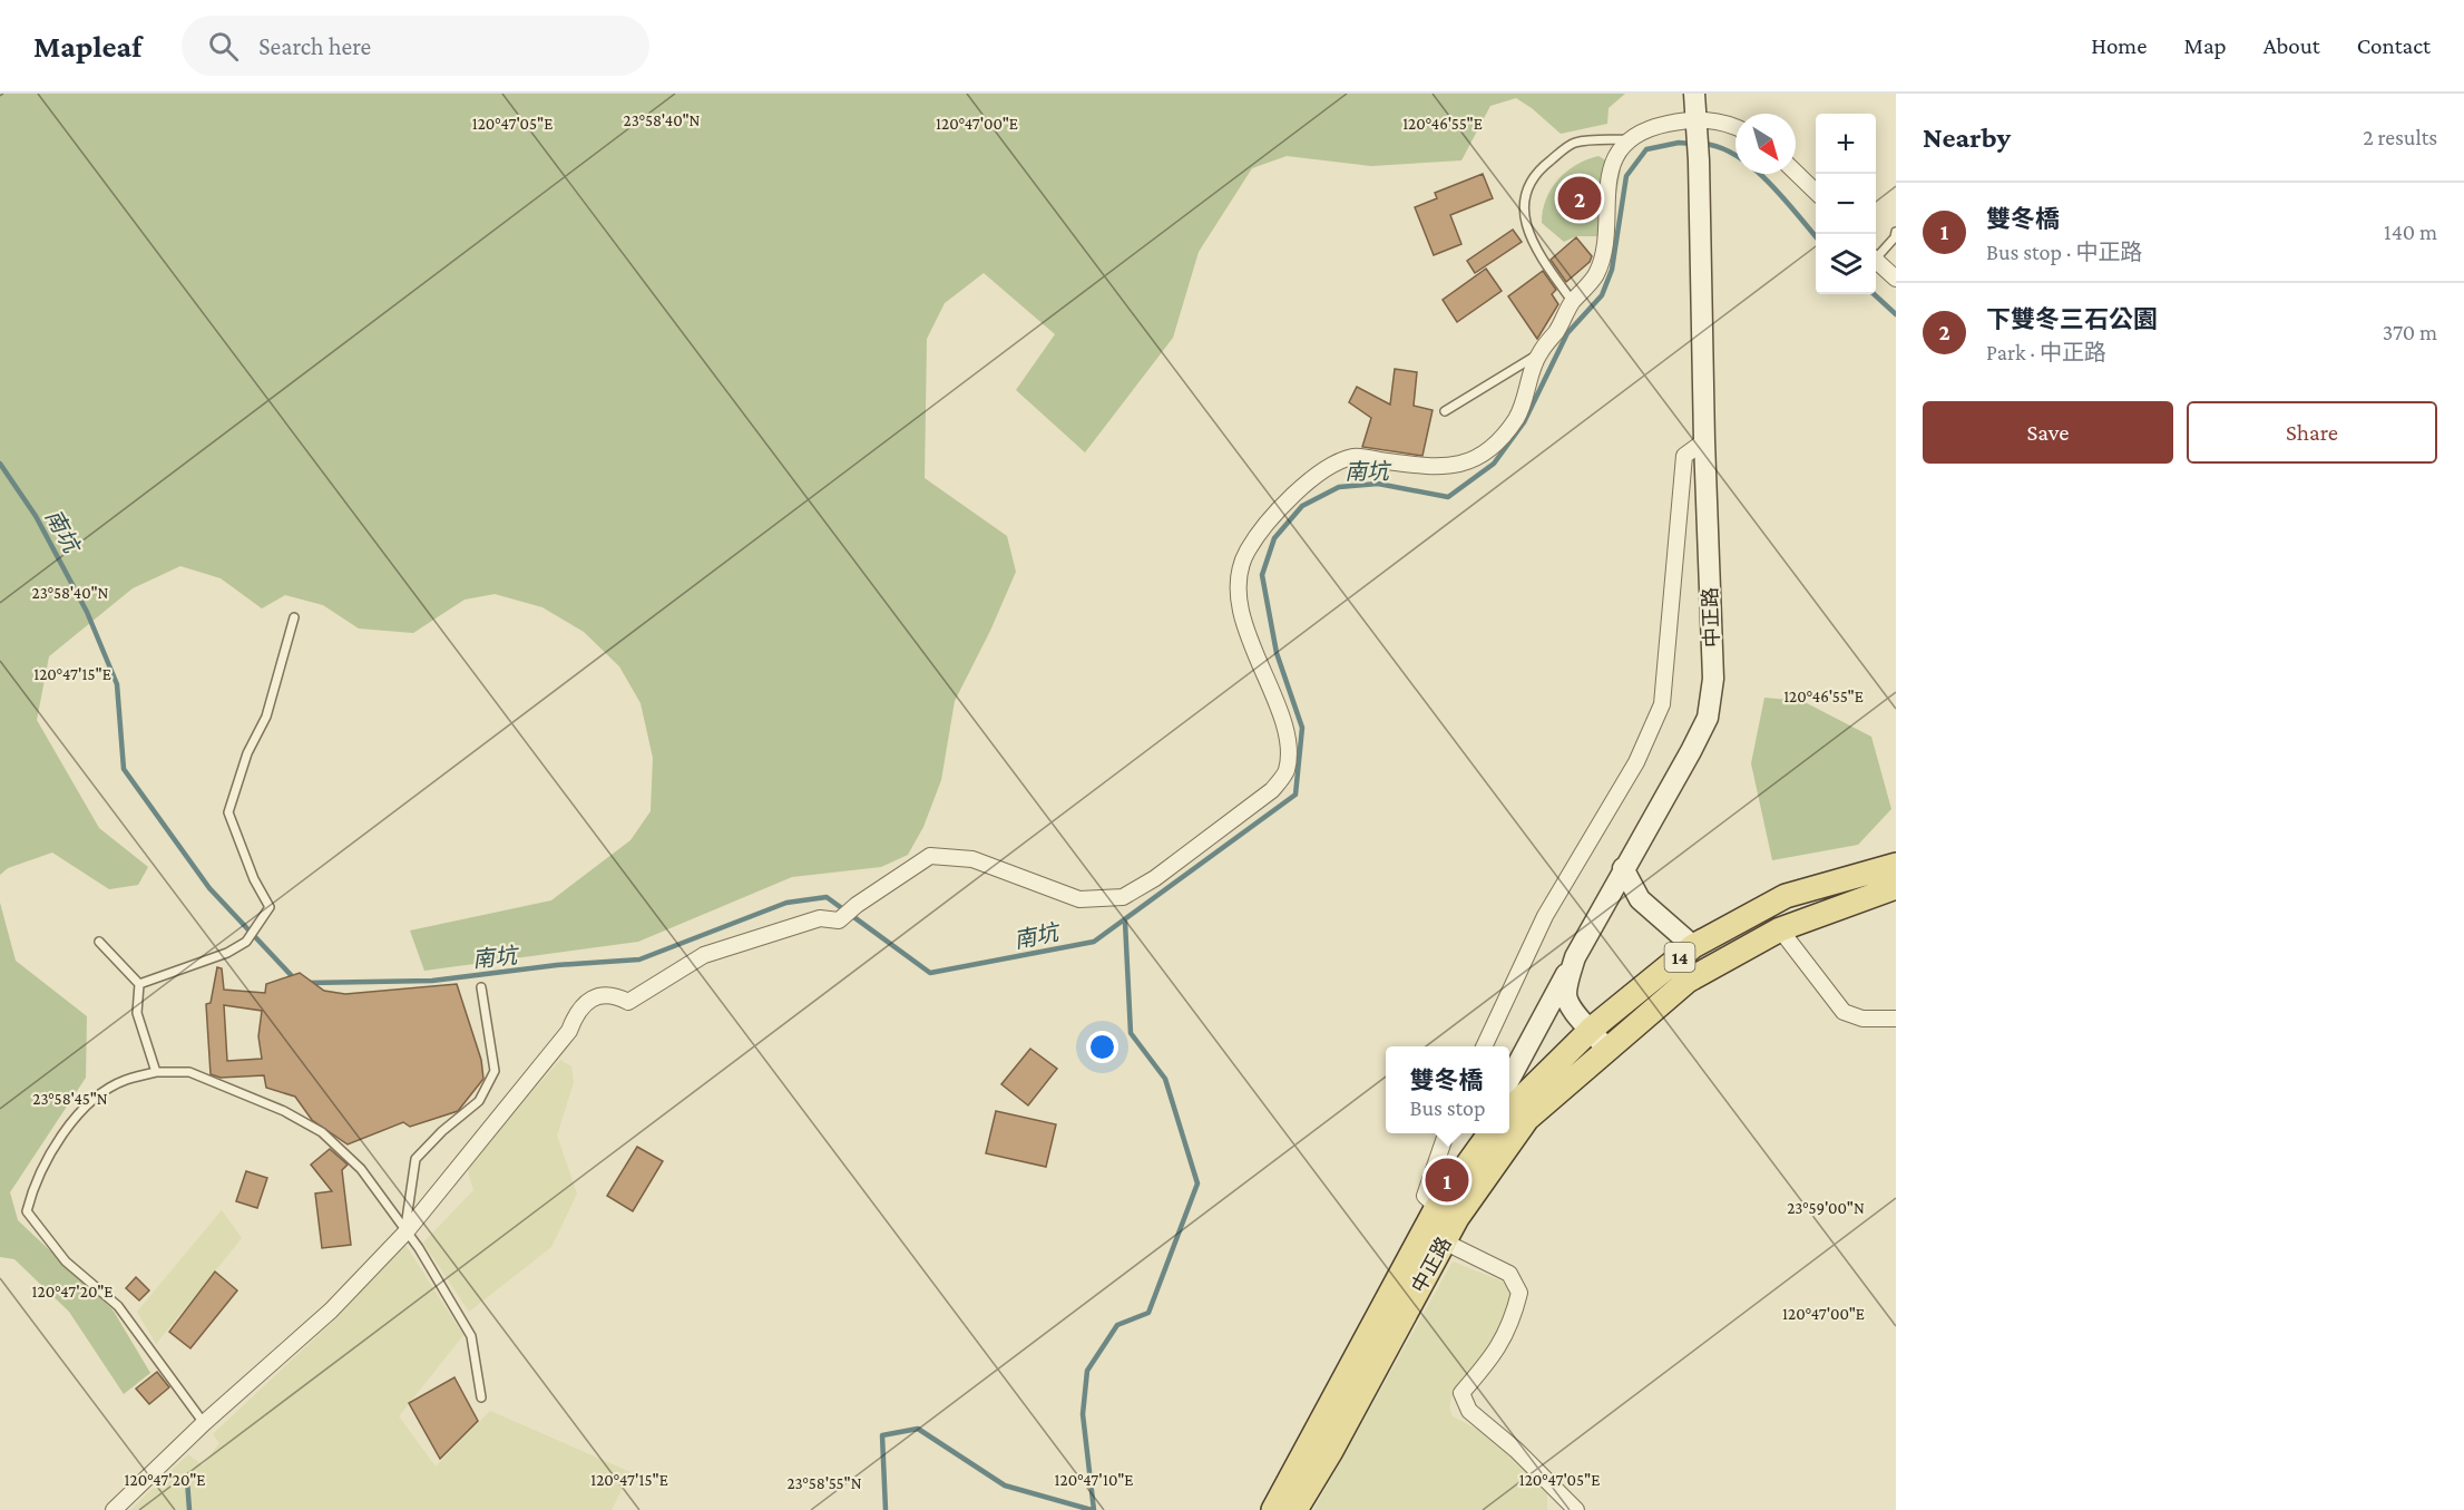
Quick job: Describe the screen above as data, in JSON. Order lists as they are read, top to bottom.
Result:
{
  "streets": {
    "main road": ["中正路", "14"]
  },
  "crossings": [
    ["中正路", "14"]
  ],
  "water": ["南坑"],
  "north": "bottom right",
  "page": {
    "header": "Mapleaf",
    "search": "Search here",
    "nav": [
      "Home",
      "Map",
      "About",
      "Contact"
    ],
    "heading": ["Nearby", "2 results"],
    "map_buttons": ["+", "−"],
    "pins": ["2", "1"],
    "list": [
      {
        "mark": "1",
        "name": "雙冬橋",
        "note": "Bus stop · 中正路",
        "value": "140 m"
      },
      {
        "mark": "2",
        "name": "下雙冬三石公園",
        "note": "Park · 中正路",
        "value": "370 m"
      }
    ],
    "buttons": ["Save", "Share"],
    "popup": ["雙冬橋", "Bus stop"]
  },
  "coordinates": [
    "23°58'40\"N",
    "120°47'05\"E",
    "120°47'00\"E",
    "120°46'55\"E",
    "120°47'15\"E",
    "23°58'45\"N",
    "23°59'00\"N",
    "120°47'20\"E",
    "120°47'10\"E",
    "23°58'55\"N"
  ]
}
